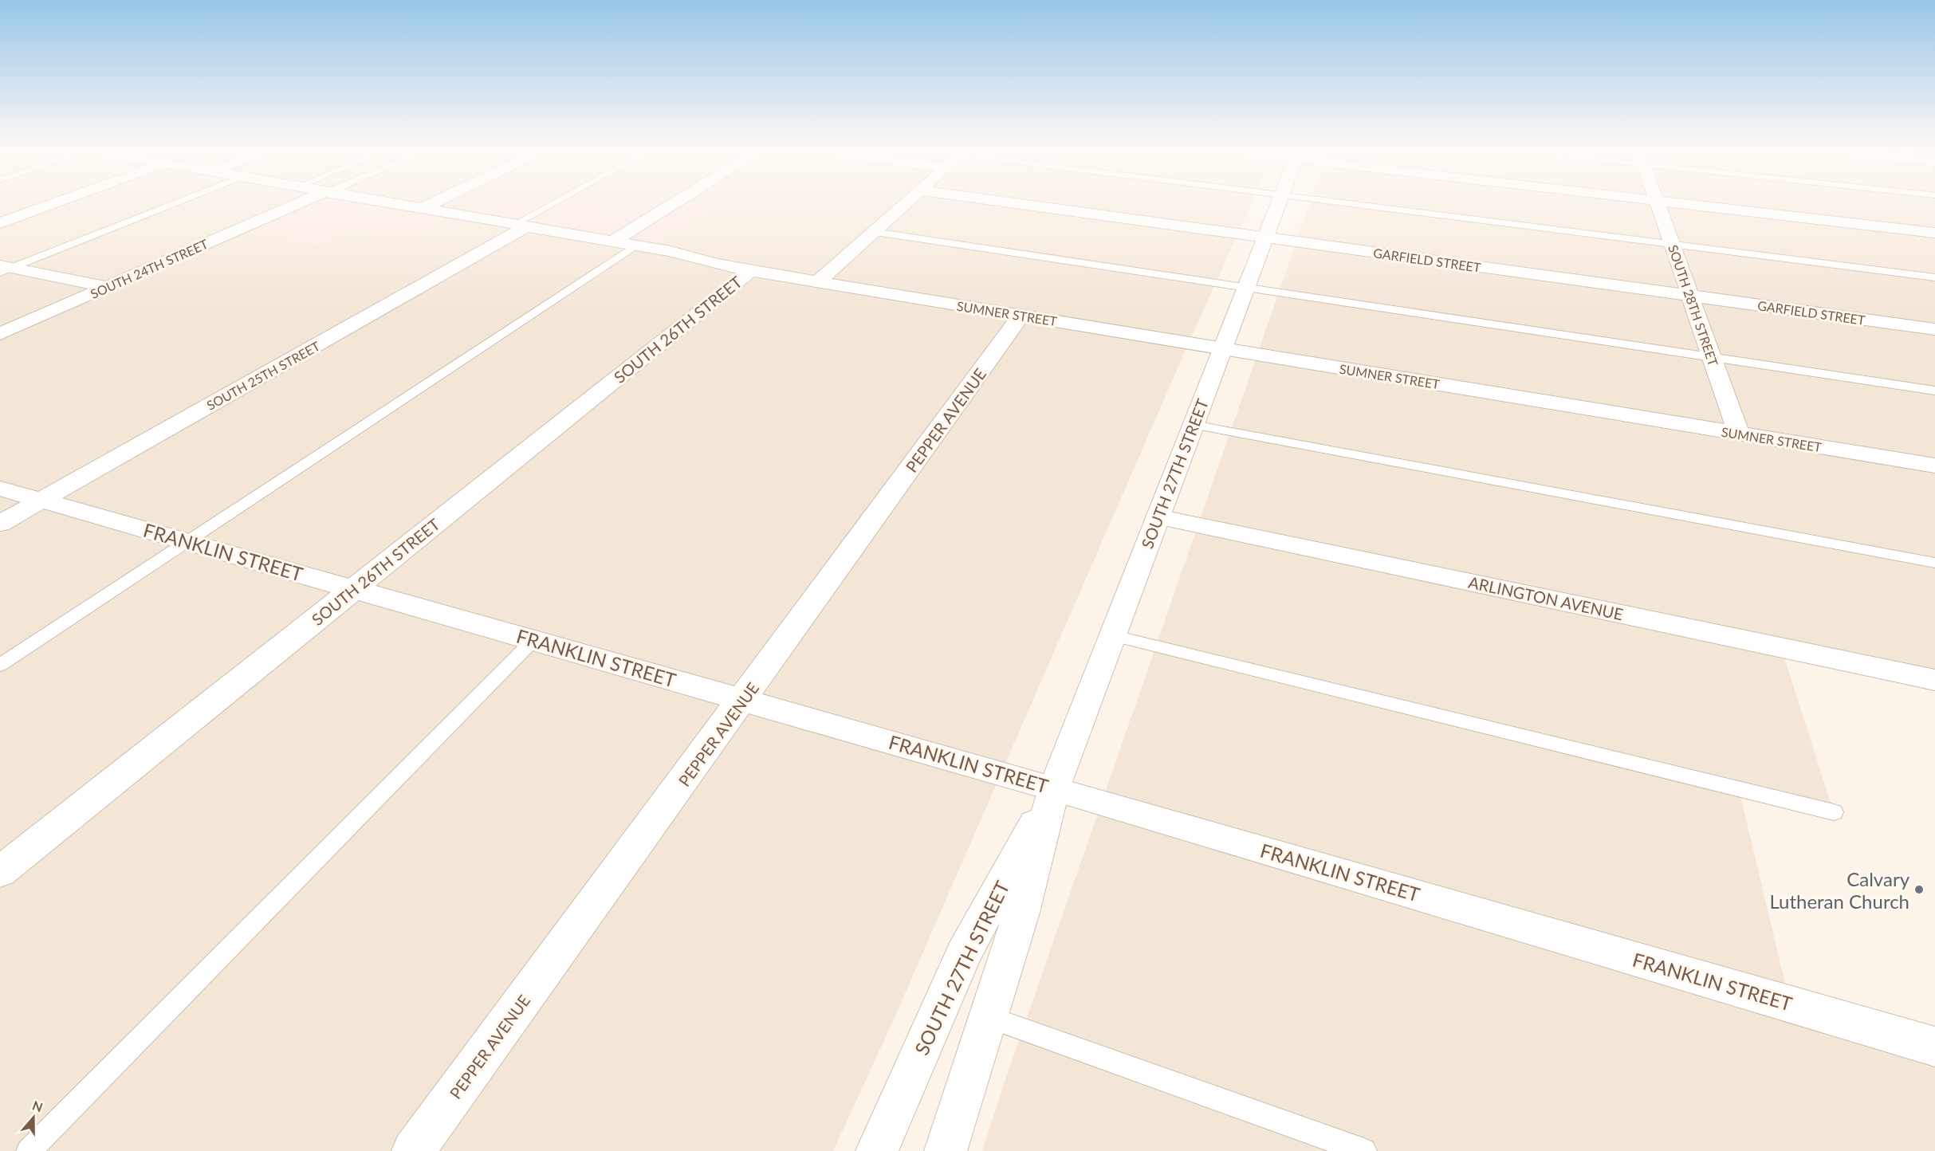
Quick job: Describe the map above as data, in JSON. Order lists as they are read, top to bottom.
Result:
{
  "streets": {
    "street": [
      "GARFIELD STREET",
      "SOUTH 24TH STREET",
      "SOUTH 28TH STREET",
      "SUMNER STREET",
      "SOUTH 26TH STREET",
      "SOUTH 25TH STREET",
      "PEPPER AVENUE",
      "SOUTH 27TH STREET",
      "FRANKLIN STREET",
      "ARLINGTON AVENUE"
    ]
  },
  "crossings": [
    ["GARFIELD STREET", "SOUTH 28TH STREET"],
    ["GARFIELD STREET", "SOUTH 27TH STREET"],
    ["SOUTH 28TH STREET", "SUMNER STREET"],
    ["SUMNER STREET", "SOUTH 26TH STREET"],
    ["SUMNER STREET", "SOUTH 25TH STREET"],
    ["SUMNER STREET", "PEPPER AVENUE"],
    ["SUMNER STREET", "SOUTH 27TH STREET"],
    ["SOUTH 26TH STREET", "FRANKLIN STREET"],
    ["SOUTH 25TH STREET", "FRANKLIN STREET"],
    ["PEPPER AVENUE", "FRANKLIN STREET"],
    ["SOUTH 27TH STREET", "FRANKLIN STREET"],
    ["SOUTH 27TH STREET", "ARLINGTON AVENUE"]
  ],
  "places": ["Calvary Lutheran Church"],
  "north": "top"
}
